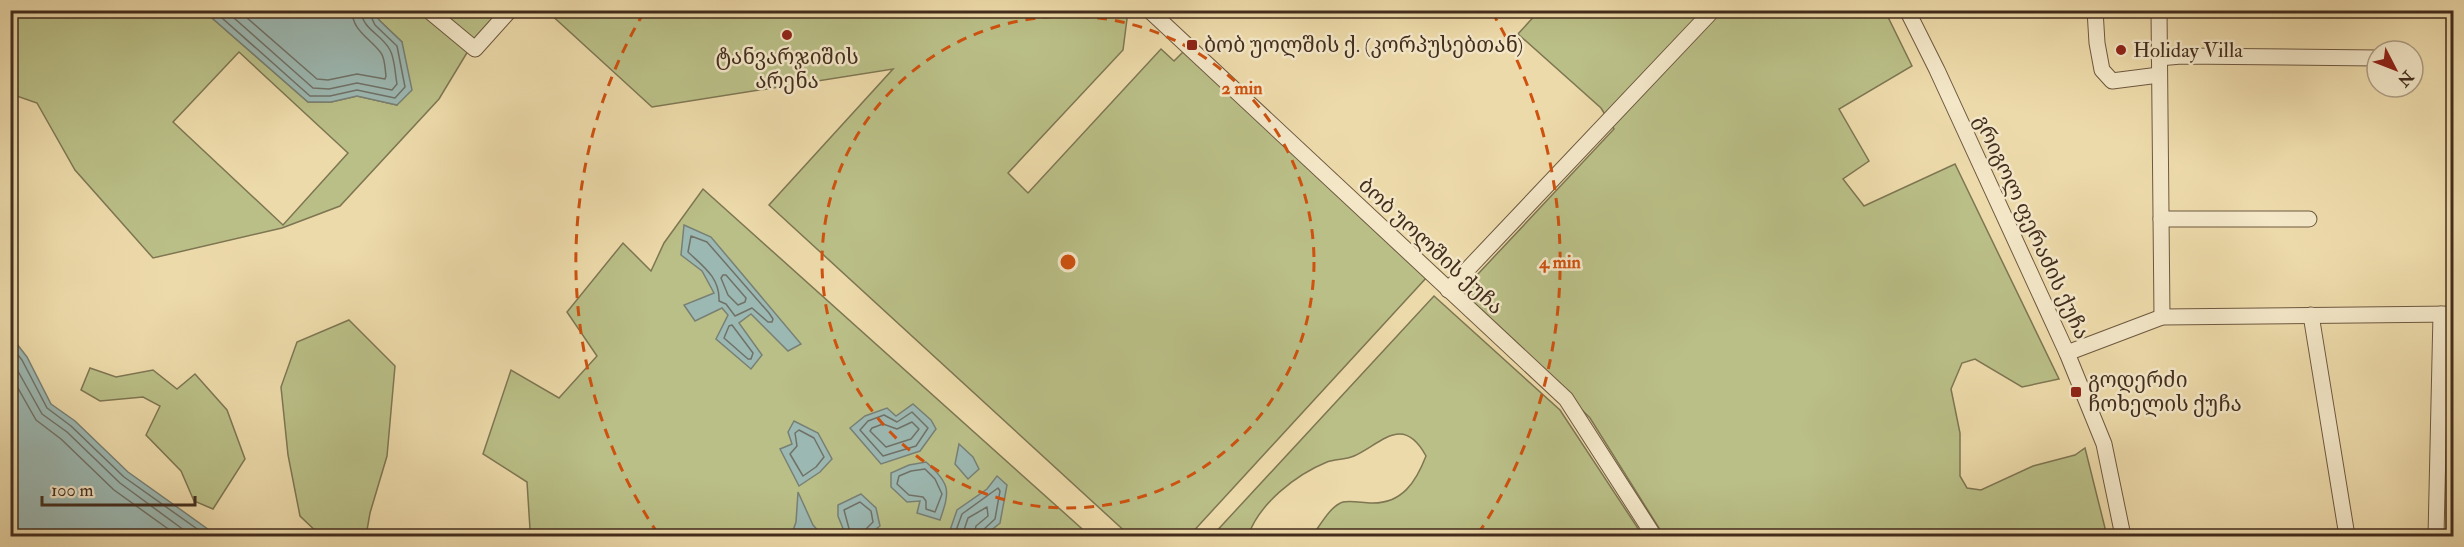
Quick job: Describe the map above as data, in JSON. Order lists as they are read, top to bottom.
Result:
{
  "streets": {
    "street": ["გრიგოლ ფერაძის ქუჩა", "ბობ უოლშის ქუჩა"]
  },
  "places": {
    "other": ["ტანვარჯიშის არენა", "Holiday Villa"],
    "transit": ["ბობ უოლშის ქ. (კორპუსებთან)", "გოდერძი ჩოხელის ქუჩა"]
  },
  "scale_bar": "100 m",
  "north": "bottom right",
  "rings": ["2 min", "4 min"]
}
